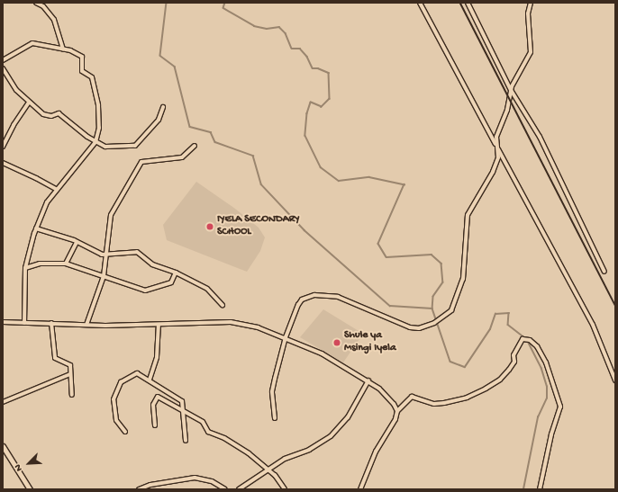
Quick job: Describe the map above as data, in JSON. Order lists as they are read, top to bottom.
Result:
{
  "places": ["IYELA SECONDARY SCHOOL", "Shule ya Msingi Iyela"],
  "north": "bottom left"
}
